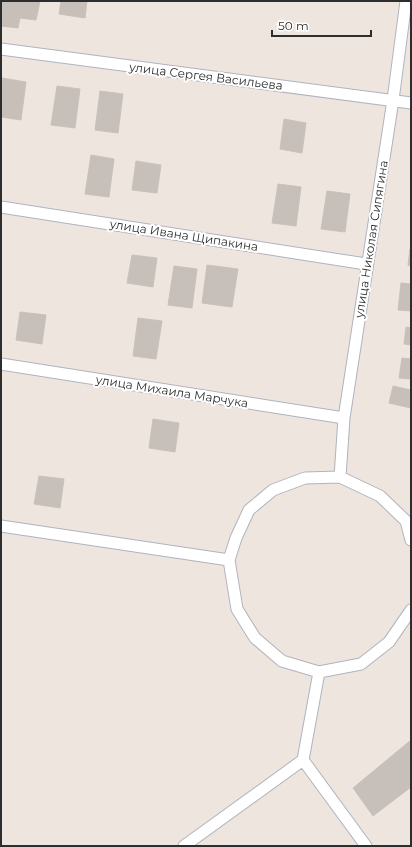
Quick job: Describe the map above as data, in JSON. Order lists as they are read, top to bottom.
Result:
{
  "streets": {
    "street": [
      "улица Сергея Васильева",
      "улица Ивана Щипакина",
      "улица Николая Сипягина",
      "улица Михаила Марчука"
    ]
  },
  "crossings": [
    ["улица Сергея Васильева", "улица Николая Сипягина"],
    ["улица Ивана Щипакина", "улица Николая Сипягина"],
    ["улица Николая Сипягина", "улица Михаила Марчука"]
  ],
  "scale_bar": "50 m"
}
